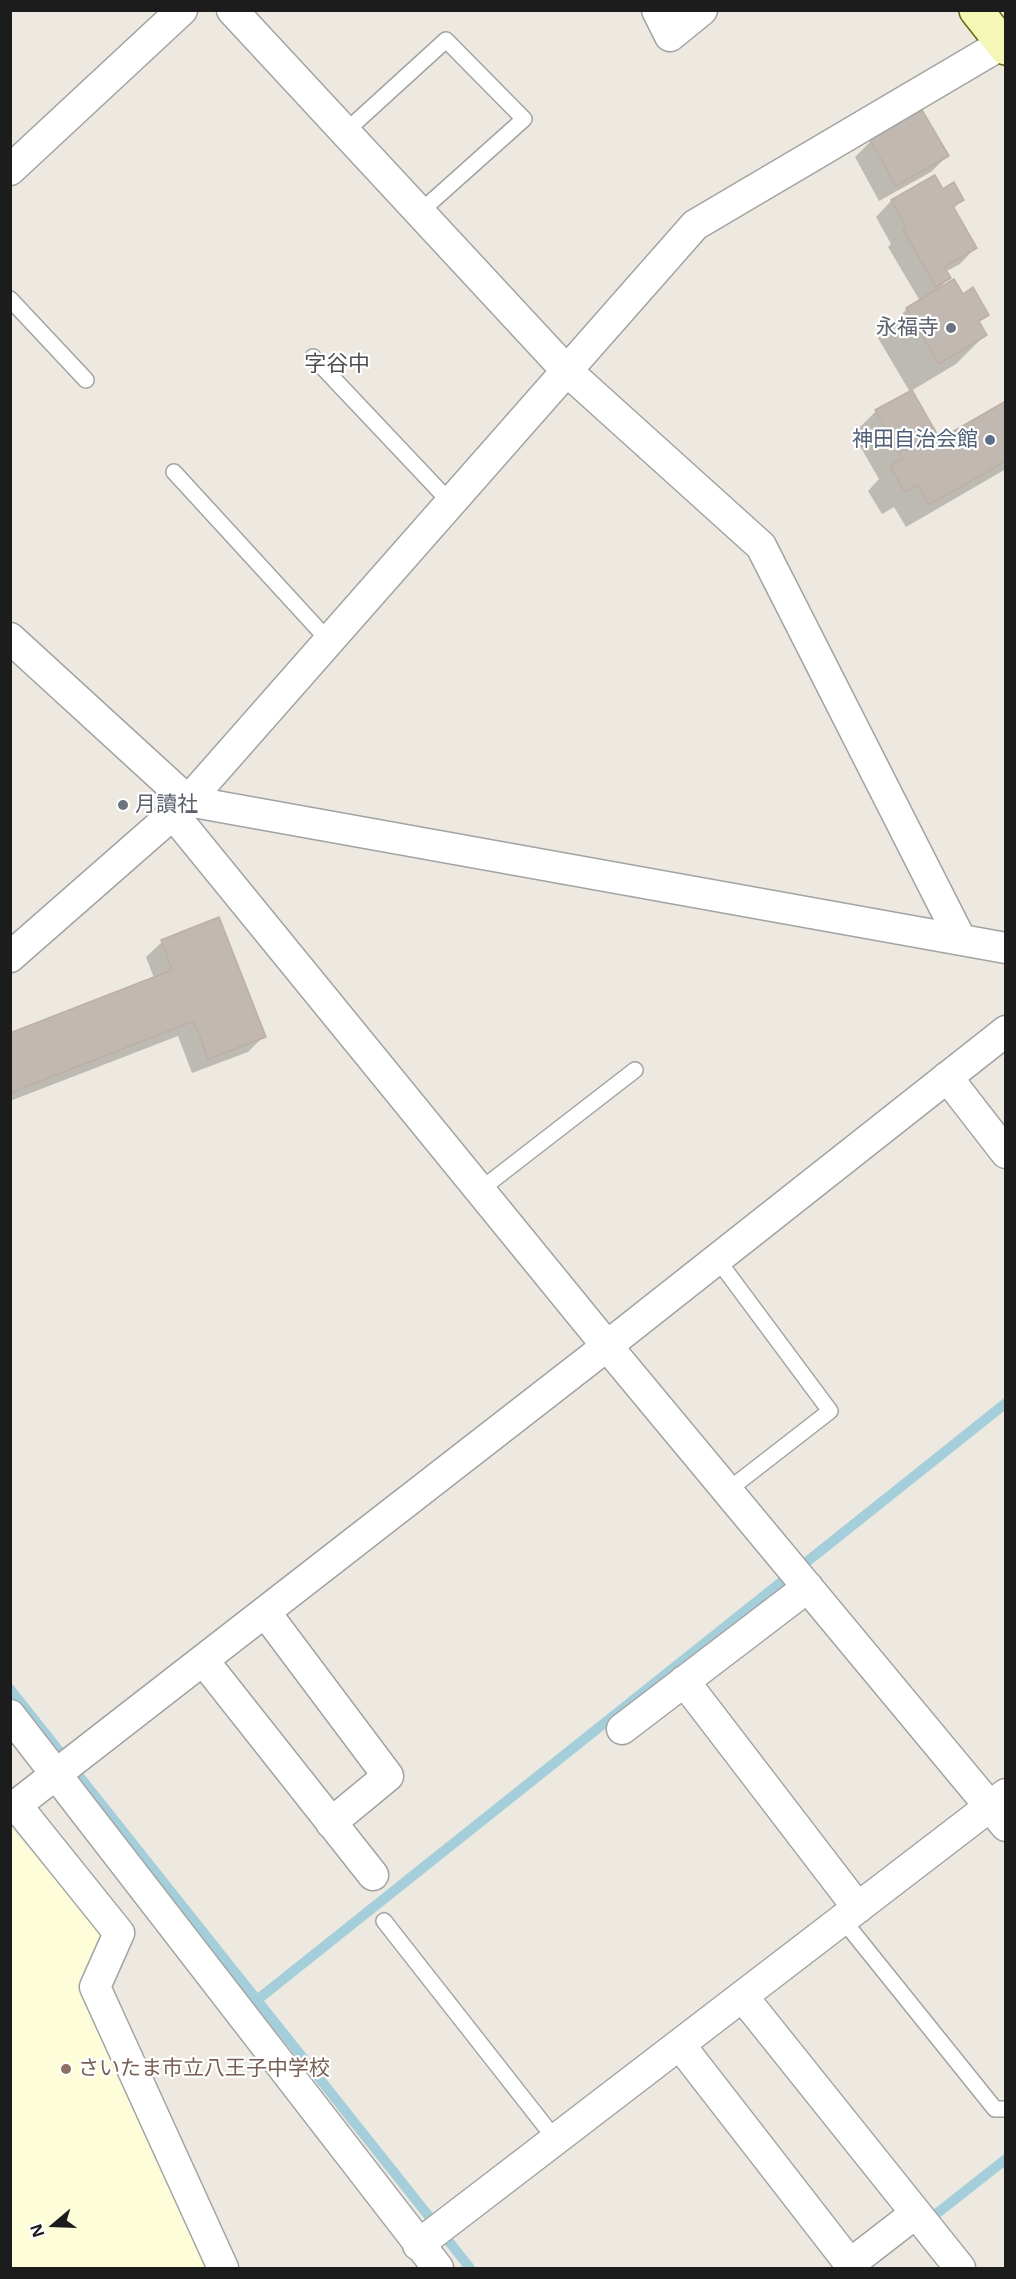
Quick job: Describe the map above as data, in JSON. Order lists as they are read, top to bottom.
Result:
{
  "districts": ["字谷中"],
  "places": [
    "永福寺",
    "神田自治会館",
    "月讀社",
    "さいたま市立八王子中学校"
  ],
  "north": "left"
}
